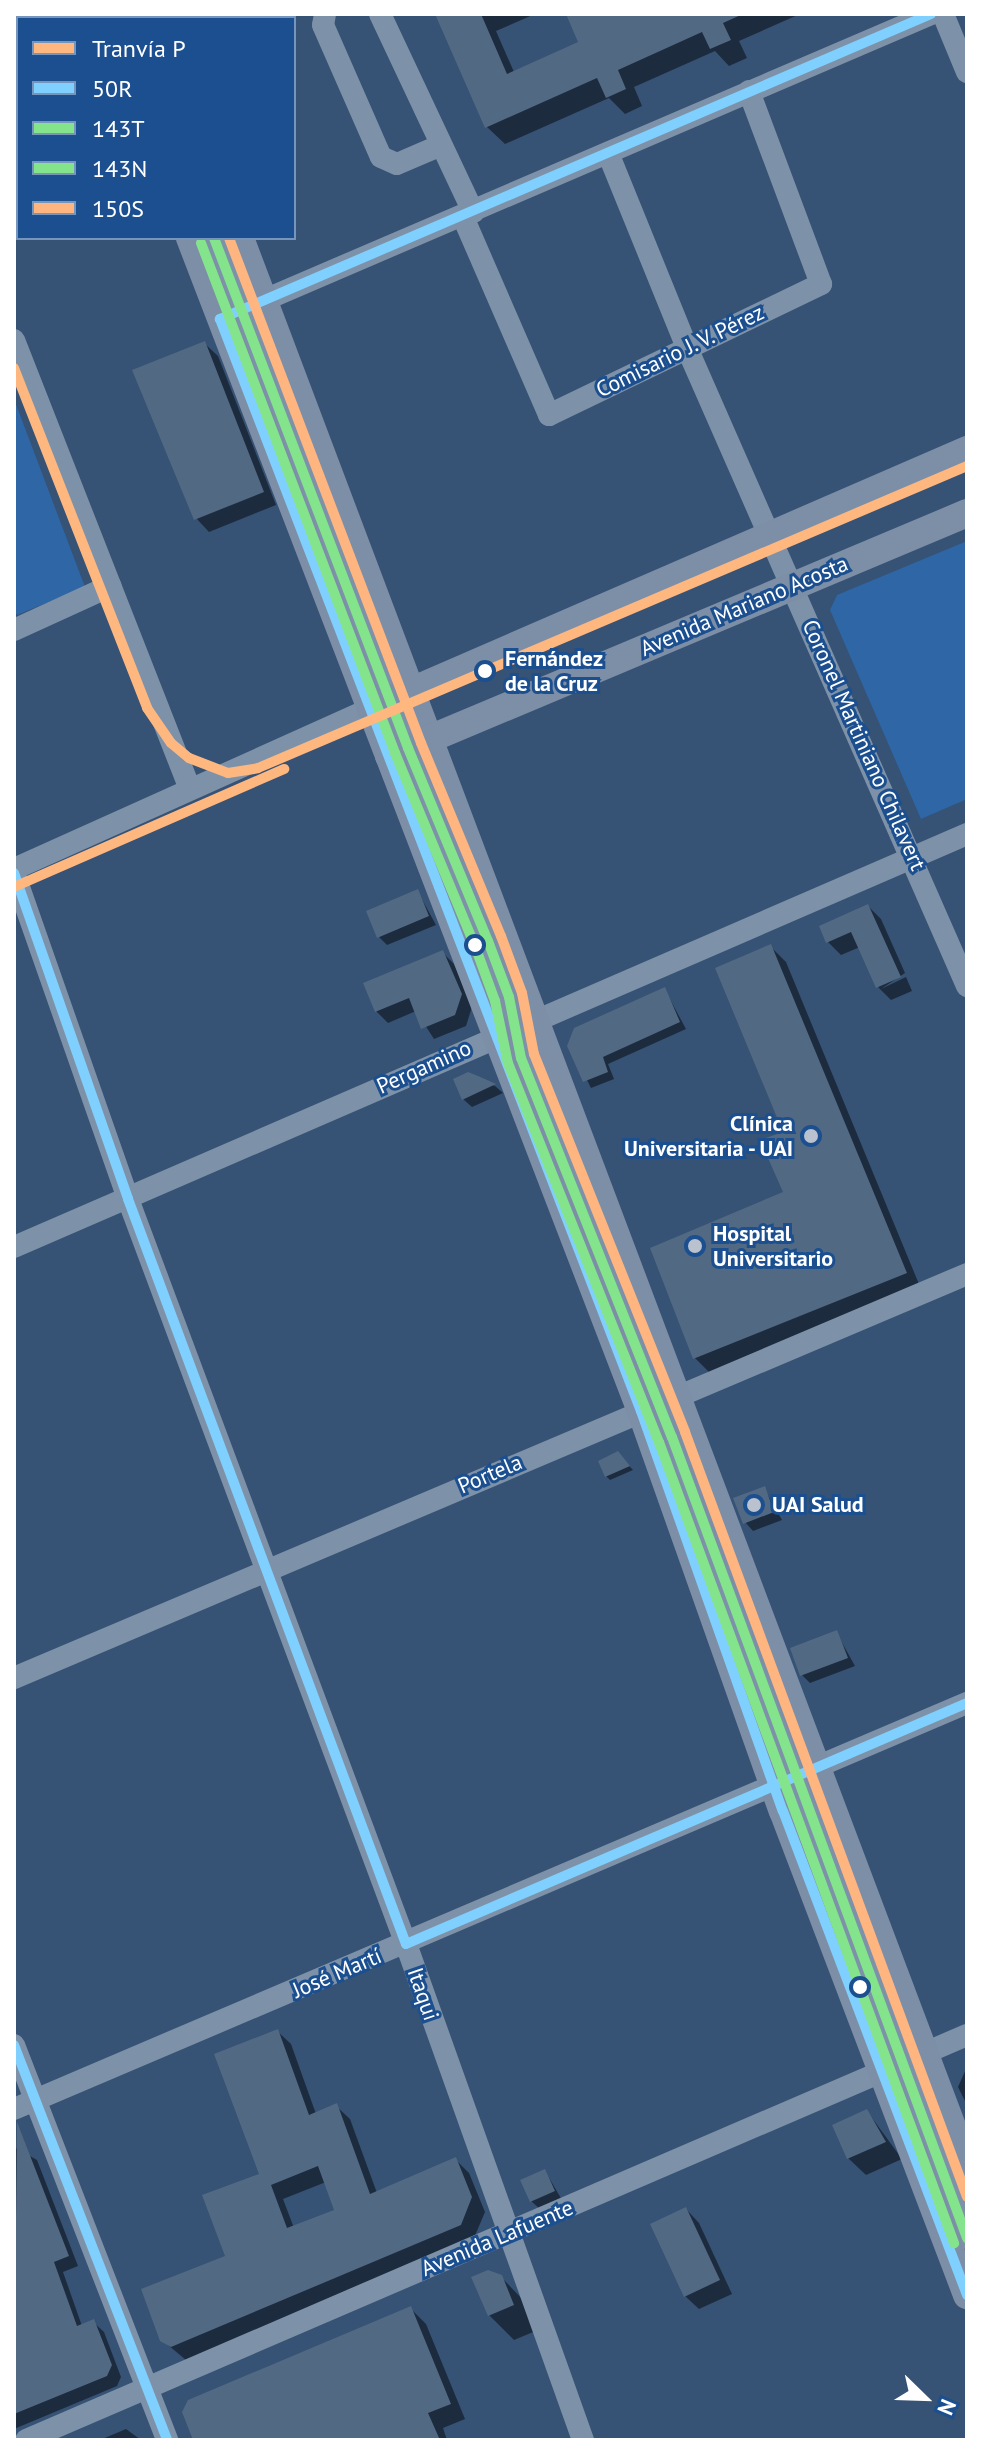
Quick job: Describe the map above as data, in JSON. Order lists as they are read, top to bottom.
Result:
{
  "streets": {
    "main road": ["Avenida Mariano Acosta"],
    "street": [
      "Comisario J. V. Pérez",
      "Coronel Martiniano Chilavert",
      "Pergamino",
      "Portela",
      "José Martí",
      "Itaqui",
      "Avenida Lafuente"
    ]
  },
  "crossings": [
    ["Comisario J. V. Pérez", "Coronel Martiniano Chilavert"],
    ["Avenida Mariano Acosta", "Coronel Martiniano Chilavert"],
    ["Coronel Martiniano Chilavert", "Pergamino"],
    ["Pergamino", "Itaqui"],
    ["Portela", "Itaqui"],
    ["José Martí", "Itaqui"],
    ["Itaqui", "Avenida Lafuente"]
  ],
  "places": [
    "Fernández de la Cruz",
    "Clínica Universitaria - UAI",
    "Hospital Universitario",
    "UAI Salud"
  ],
  "lines": [
    "transit line 50R",
    "transit line 143T",
    "transit line 150S",
    "transit line 143N",
    "tram line P"
  ],
  "legend": [
    "Tranvía P",
    "50R",
    "143T",
    "143N",
    "150S"
  ],
  "north": "bottom right"
}
